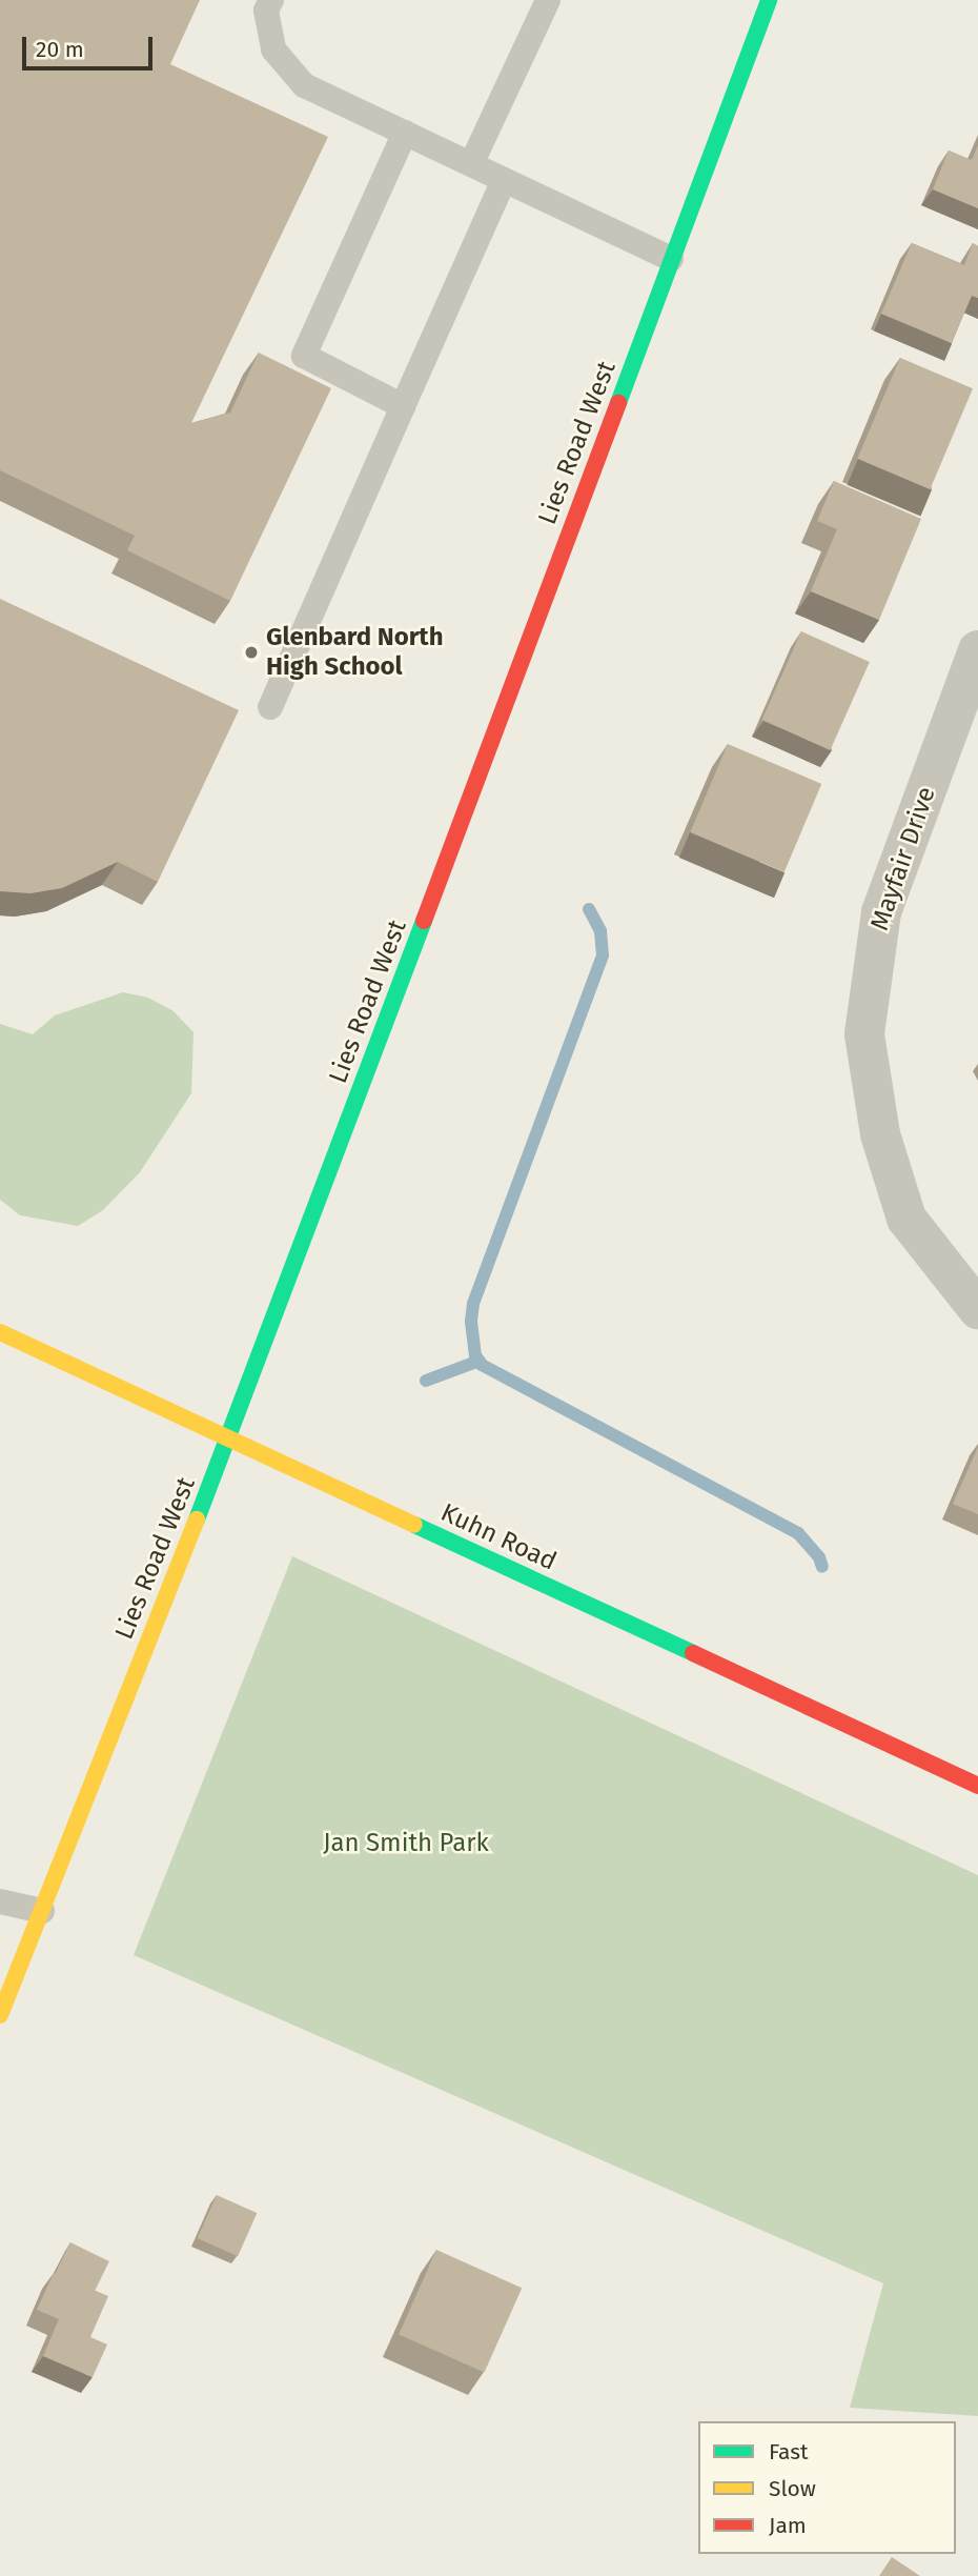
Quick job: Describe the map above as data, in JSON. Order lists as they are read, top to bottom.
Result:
{
  "streets": {
    "street": ["Lies Road West", "Mayfair Drive", "Kuhn Road"]
  },
  "crossings": [
    ["Lies Road West", "Kuhn Road"]
  ],
  "parks": ["Jan Smith Park"],
  "places": ["Glenbard North High School"],
  "legend": ["Fast", "Slow", "Jam"],
  "scale_bar": "20 m"
}
